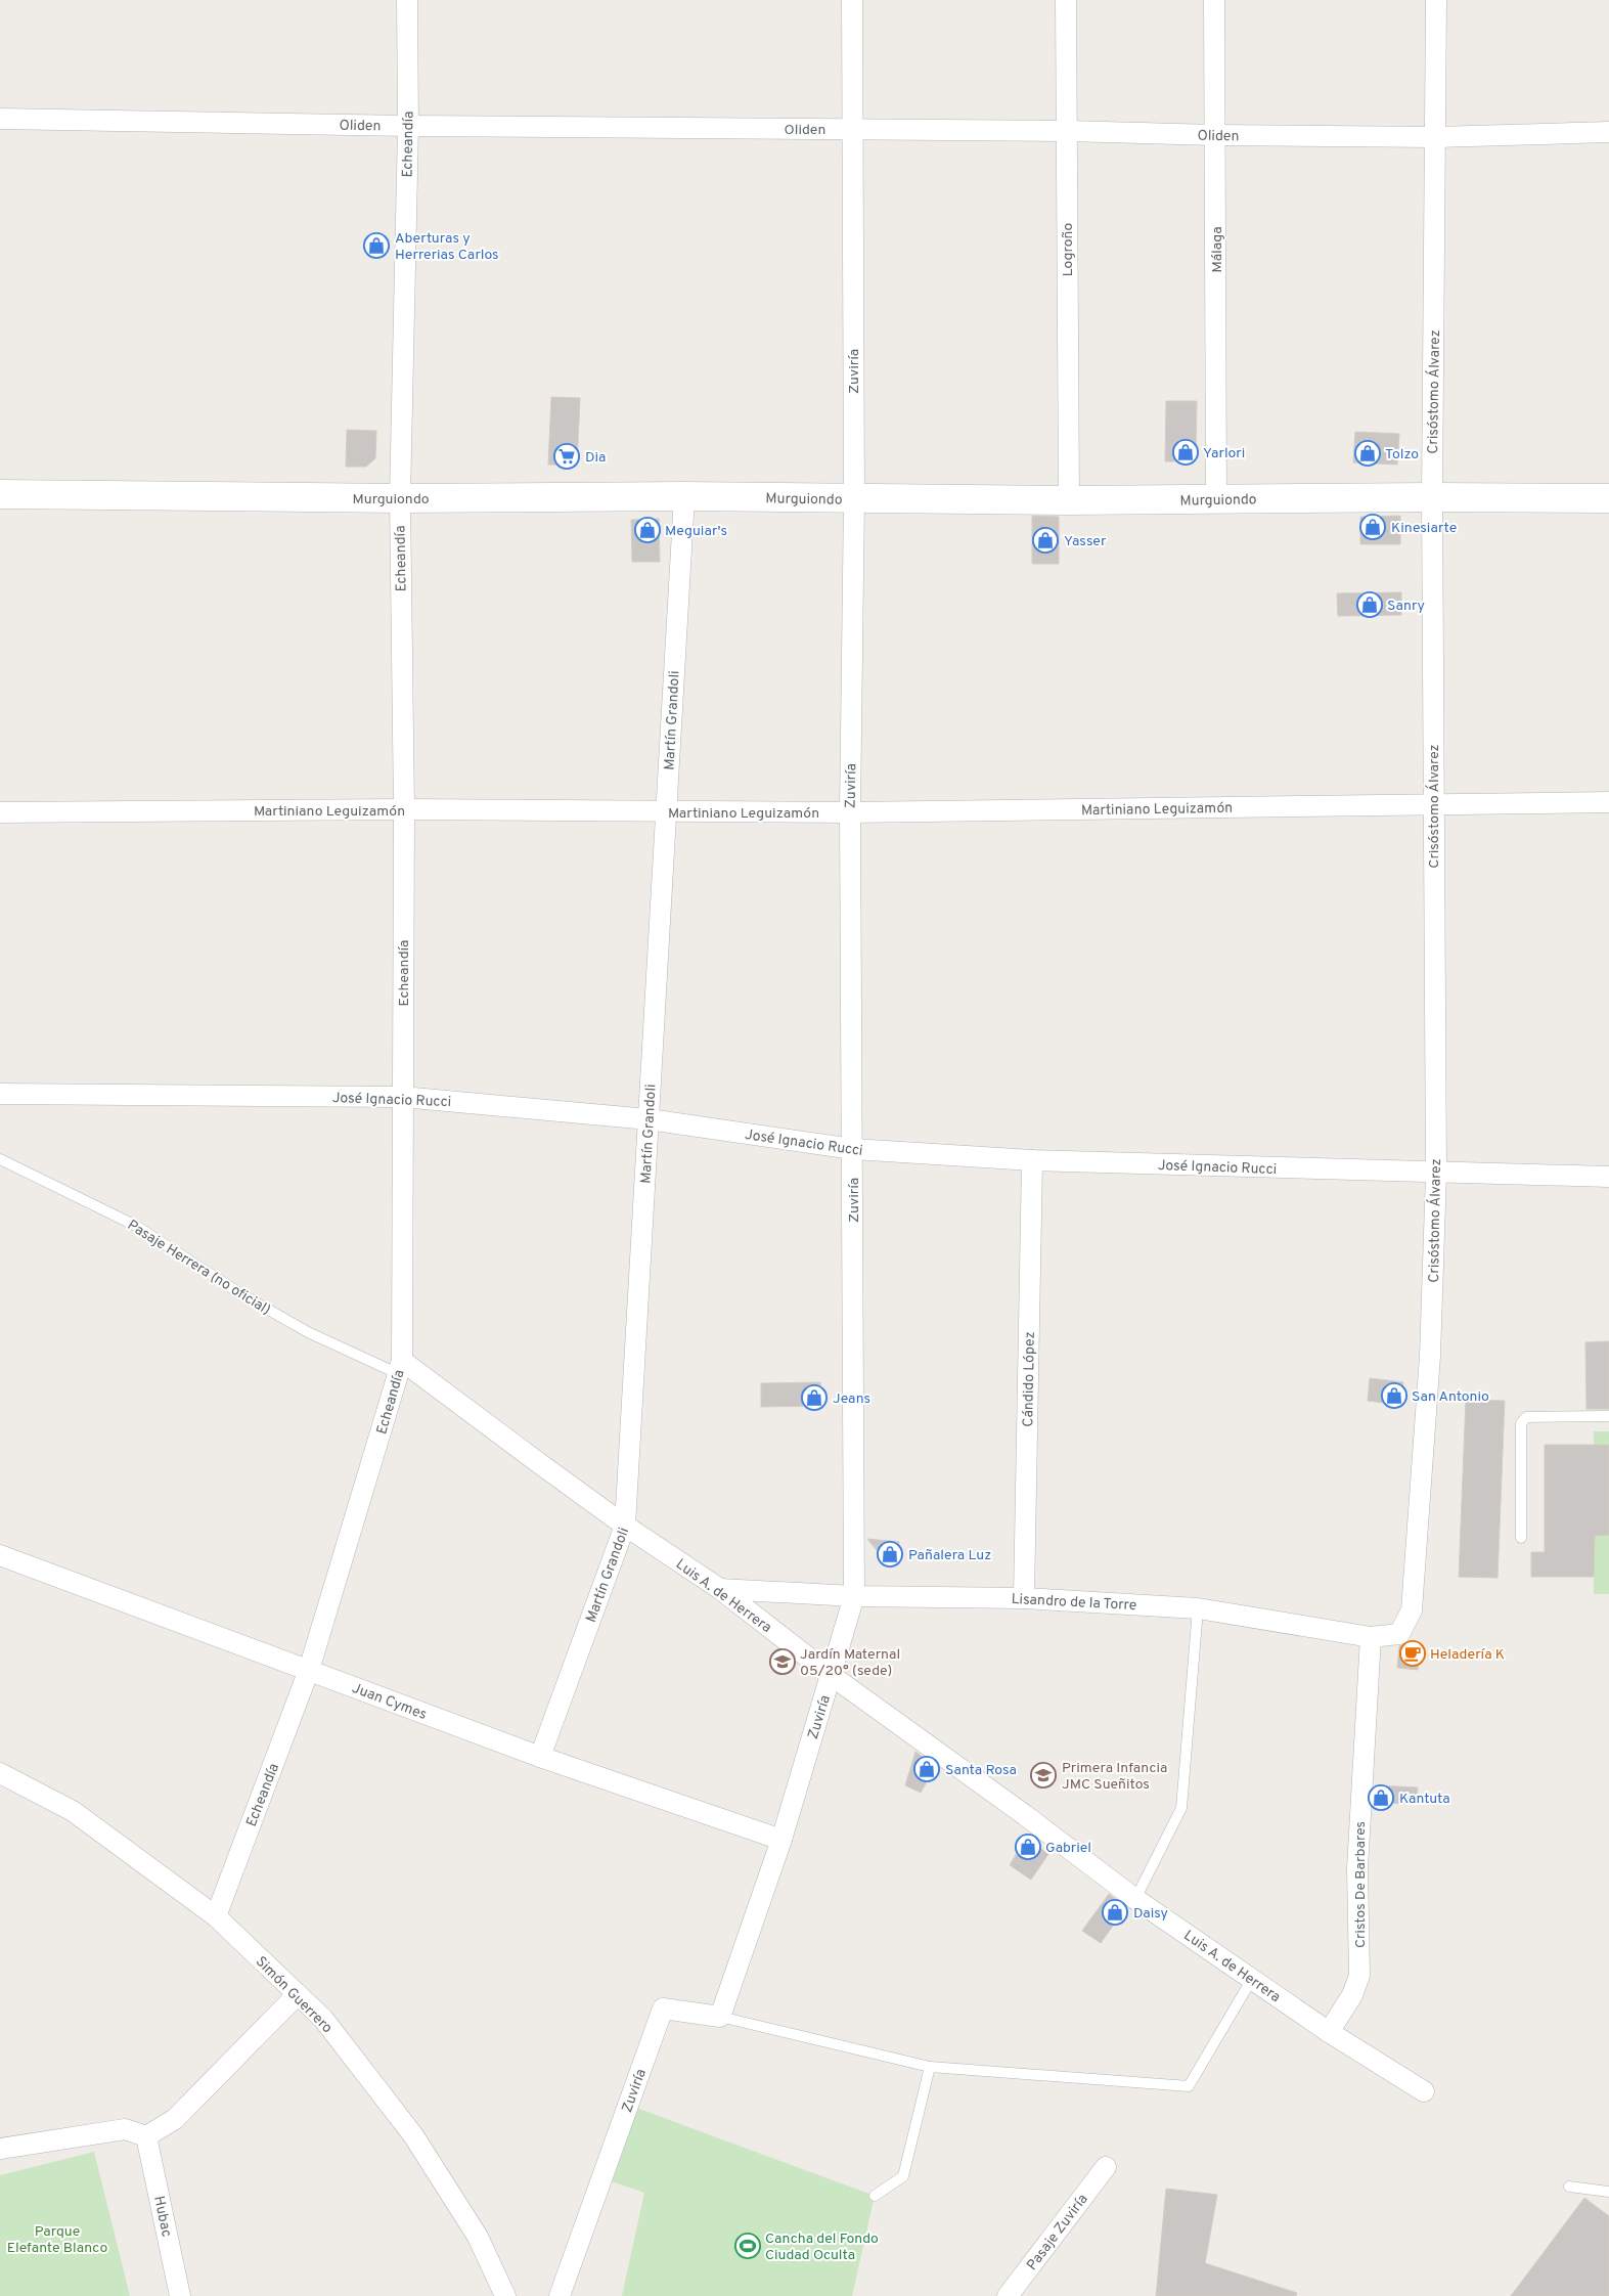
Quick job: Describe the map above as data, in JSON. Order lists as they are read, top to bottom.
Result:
{
  "streets": {
    "street": [
      "Oliden",
      "Echeandía",
      "Logroño",
      "Málaga",
      "Zuviría",
      "Crisóstomo Álvarez",
      "Murguiondo",
      "Martín Grandoli",
      "Martiniano Leguizamón",
      "José Ignacio Rucci",
      "Cándido López",
      "Luis A. de Herrera",
      "Lisandro de la Torre",
      "Juan Cymes",
      "Cristos De Barbares",
      "Simón Guerrero",
      "Hubac",
      "Pasaje Zuviría"
    ],
    "lane": ["Pasaje Herrera (no oficial)"]
  },
  "crossings": [
    ["Oliden", "Echeandía"],
    ["Oliden", "Logroño"],
    ["Oliden", "Málaga"],
    ["Oliden", "Zuviría"],
    ["Oliden", "Crisóstomo Álvarez"],
    ["Echeandía", "Murguiondo"],
    ["Echeandía", "Martiniano Leguizamón"],
    ["Echeandía", "José Ignacio Rucci"],
    ["Echeandía", "Pasaje Herrera (no oficial)"],
    ["Echeandía", "Luis A. de Herrera"],
    ["Echeandía", "Juan Cymes"],
    ["Echeandía", "Simón Guerrero"],
    ["Logroño", "Murguiondo"],
    ["Málaga", "Murguiondo"],
    ["Zuviría", "Murguiondo"],
    ["Zuviría", "Martiniano Leguizamón"],
    ["Zuviría", "José Ignacio Rucci"],
    ["Zuviría", "Luis A. de Herrera"],
    ["Zuviría", "Lisandro de la Torre"],
    ["Zuviría", "Juan Cymes"],
    ["Crisóstomo Álvarez", "Murguiondo"],
    ["Crisóstomo Álvarez", "Martiniano Leguizamón"],
    ["Crisóstomo Álvarez", "José Ignacio Rucci"],
    ["Crisóstomo Álvarez", "Lisandro de la Torre"],
    ["Murguiondo", "Martín Grandoli"],
    ["Martín Grandoli", "Martiniano Leguizamón"],
    ["Martín Grandoli", "José Ignacio Rucci"],
    ["Martín Grandoli", "Luis A. de Herrera"],
    ["Martín Grandoli", "Juan Cymes"],
    ["José Ignacio Rucci", "Cándido López"],
    ["Pasaje Herrera (no oficial)", "Luis A. de Herrera"],
    ["Cándido López", "Lisandro de la Torre"],
    ["Luis A. de Herrera", "Lisandro de la Torre"],
    ["Luis A. de Herrera", "Cristos De Barbares"],
    ["Lisandro de la Torre", "Cristos De Barbares"]
  ],
  "parks": ["Parque Elefante Blanco"],
  "places": {
    "shop": [
      "Aberturas y Herrerias Carlos",
      "Yarlori",
      "Tolzo",
      "Kinesiarte",
      "Meguiar's",
      "Yasser",
      "Sanry",
      "San Antonio",
      "Jeans",
      "Pañalera Luz",
      "Santa Rosa",
      "Kantuta",
      "Gabriel",
      "Daisy"
    ],
    "supermarket": ["Dia"],
    "cafe": ["Heladería K"],
    "school or university": ["Jardín Maternal 05/20° (sede)", "Primera Infancia JMC Sueñitos"],
    "sports": ["Cancha del Fondo Ciudad Oculta"]
  }
}
